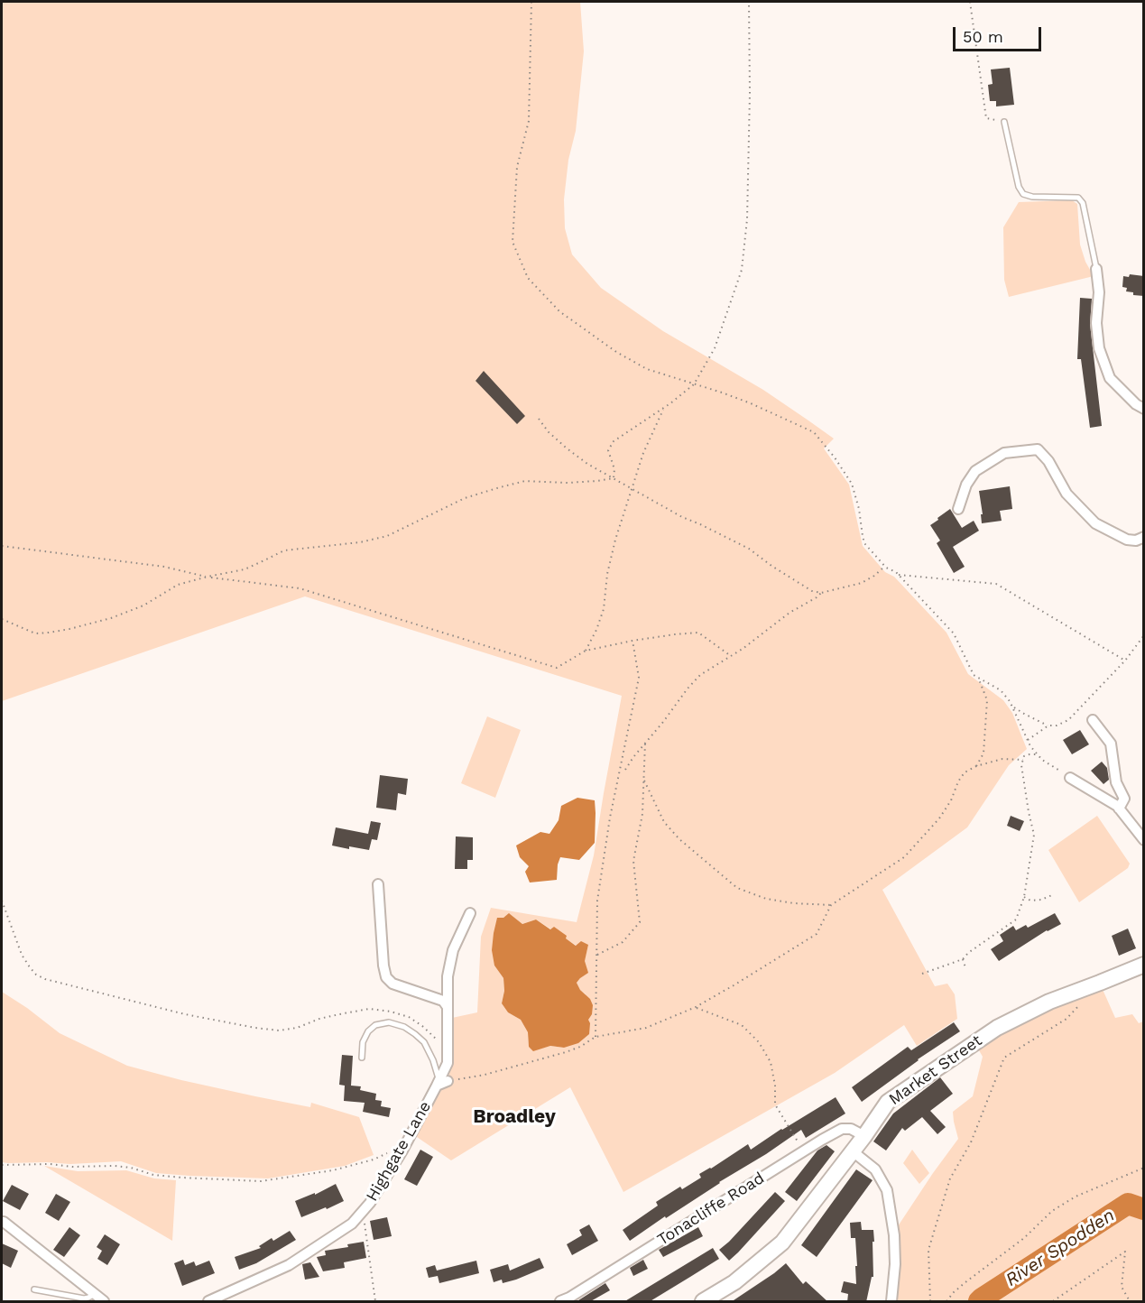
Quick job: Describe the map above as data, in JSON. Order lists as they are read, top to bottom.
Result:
{
  "streets": {
    "main road": ["Market Street"],
    "street": ["Highgate Lane", "Tonacliffe Road"]
  },
  "crossings": [
    ["Market Street", "Tonacliffe Road"]
  ],
  "districts": ["Broadley"],
  "water": ["River Spodden"],
  "scale_bar": "50 m"
}
